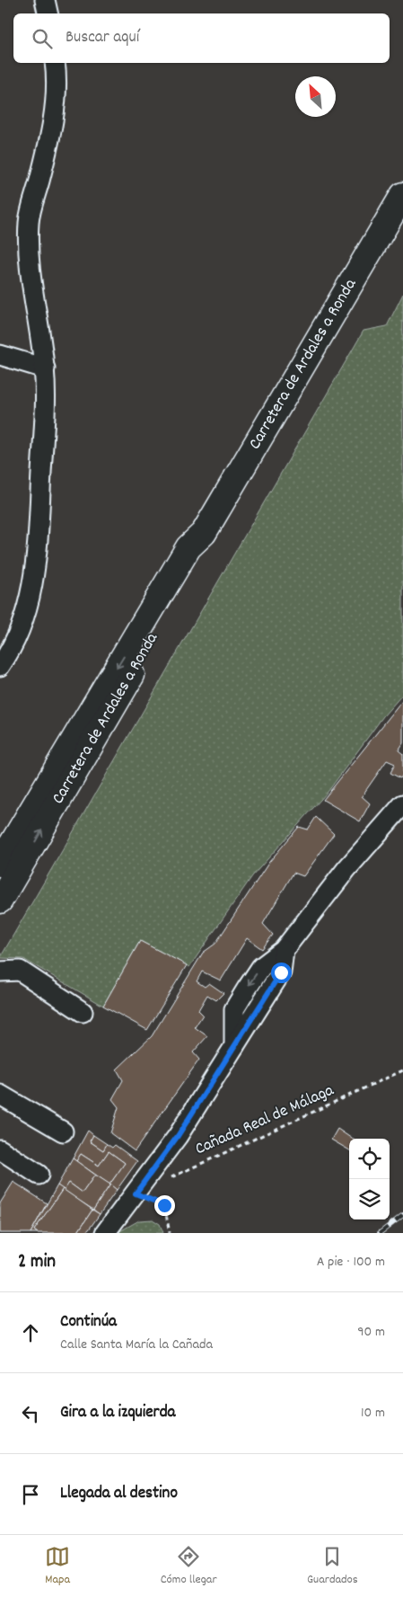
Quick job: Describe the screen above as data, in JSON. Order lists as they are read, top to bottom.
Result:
{
  "streets": {
    "main road": ["Carretera de Ardales a Ronda"],
    "path": ["Cañada Real de Málaga"]
  },
  "north": "top left",
  "page": {
    "search": "Buscar aquí",
    "heading": ["2 min", "A pie · 100 m"],
    "list": [
      ["Continúa", "Calle Santa María la Cañada", "90 m"],
      ["Gira a la izquierda", "10 m"],
      "Llegada al destino"
    ],
    "nav": ["Mapa", "Cómo llegar", "Guardados"]
  }
}
